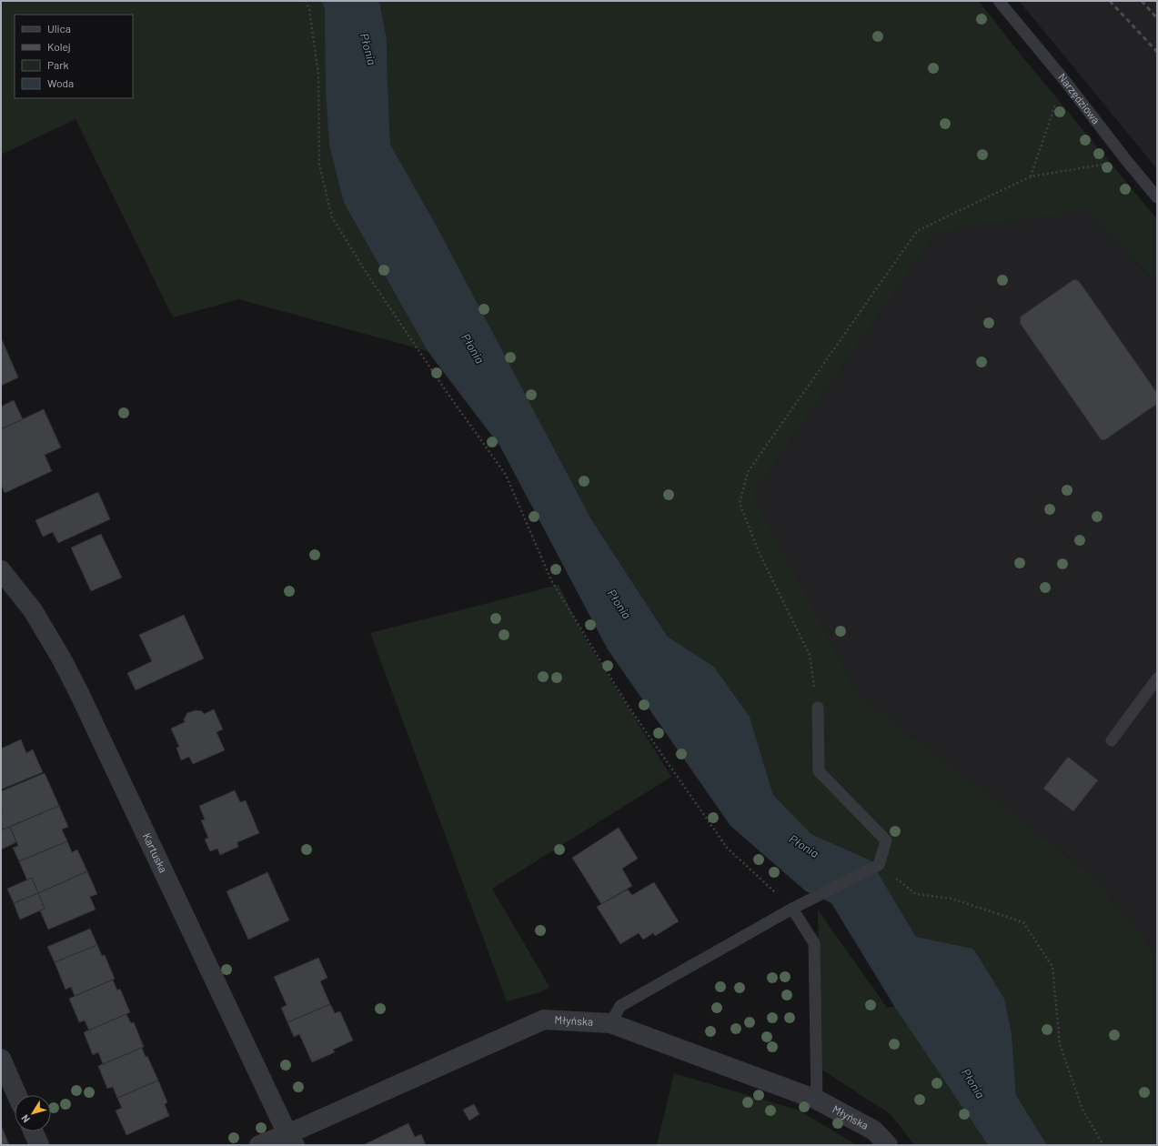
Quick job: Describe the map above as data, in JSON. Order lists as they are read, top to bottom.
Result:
{
  "streets": {
    "street": ["Kartuska", "Młyńska"],
    "lane": ["Narzędziowa"]
  },
  "crossings": [
    ["Kartuska", "Młyńska"]
  ],
  "water": ["Płonia"],
  "legend": [
    "Ulica",
    "Kolej",
    "Park",
    "Woda"
  ],
  "north": "bottom left"
}
